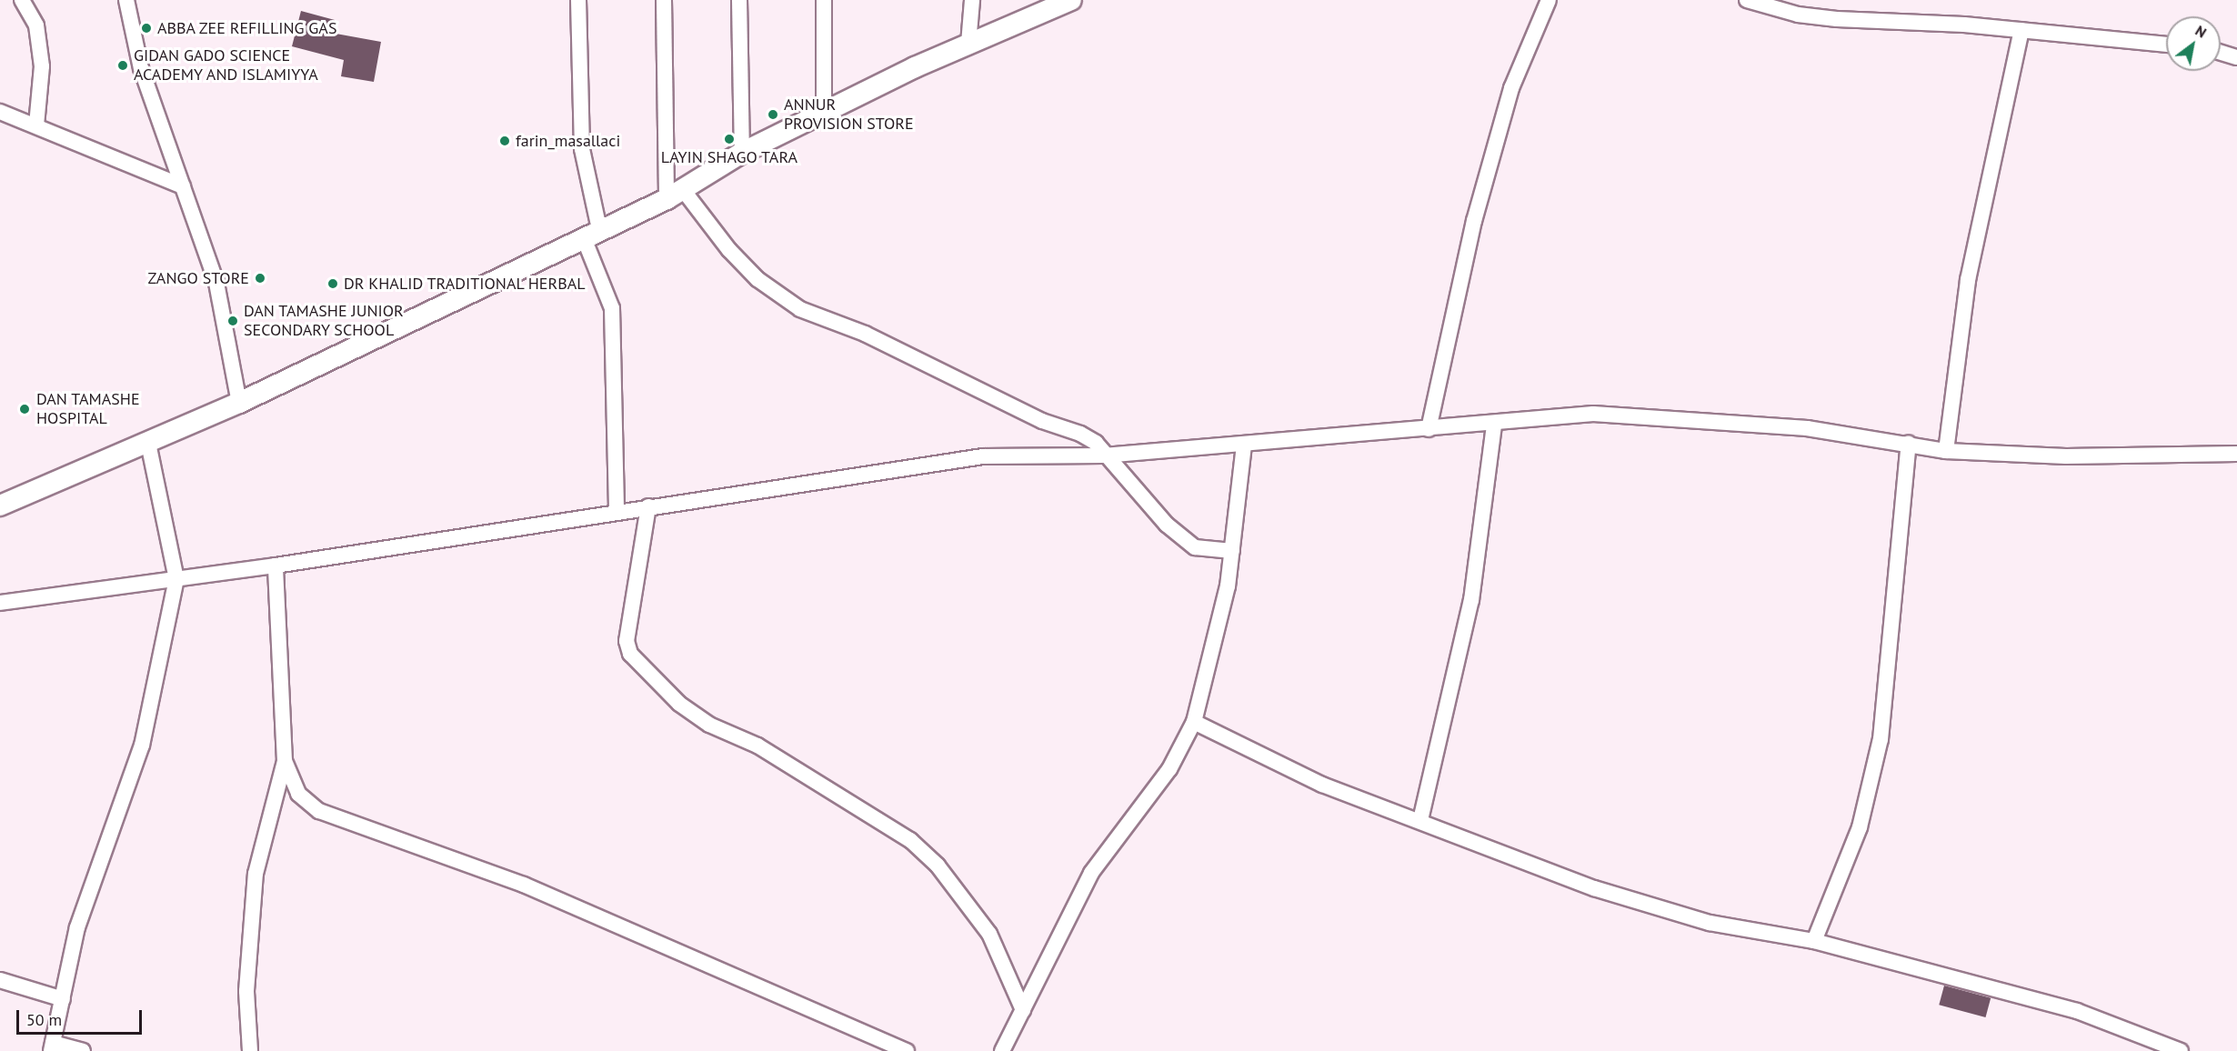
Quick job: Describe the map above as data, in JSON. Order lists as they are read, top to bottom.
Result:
{
  "places": [
    "ABBA ZEE REFILLING GAS",
    "GIDAN GADO SCIENCE ACADEMY AND ISLAMIYYA",
    "ANNUR PROVISION STORE",
    "LAYIN SHAGO TARA",
    "farin_masallaci",
    "ZANGO STORE",
    "DR KHALID TRADITIONAL HERBAL",
    "DAN TAMASHE JUNIOR SECONDARY SCHOOL",
    "DAN TAMASHE HOSPITAL"
  ],
  "scale_bar": "50 m",
  "north": "top right"
}
